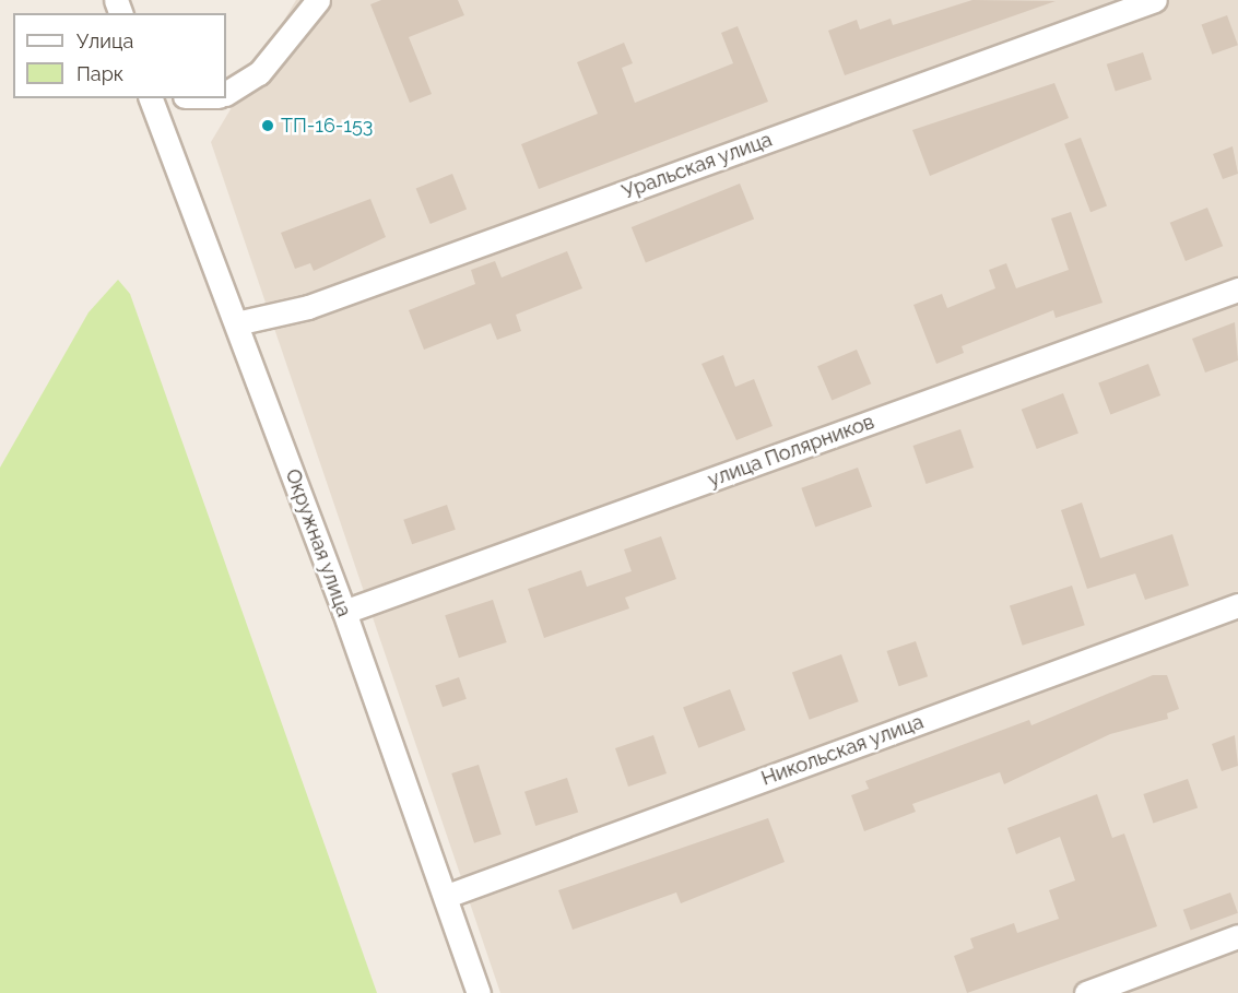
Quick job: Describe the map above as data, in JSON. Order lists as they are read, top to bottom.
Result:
{
  "streets": {
    "street": [
      "Уральская улица",
      "улица Полярников",
      "Окружная улица",
      "Никольская улица"
    ]
  },
  "crossings": [
    ["Уральская улица", "Окружная улица"],
    ["улица Полярников", "Окружная улица"],
    ["Окружная улица", "Никольская улица"]
  ],
  "places": ["ТП-16-153"],
  "legend": ["Улица", "Парк"]
}
